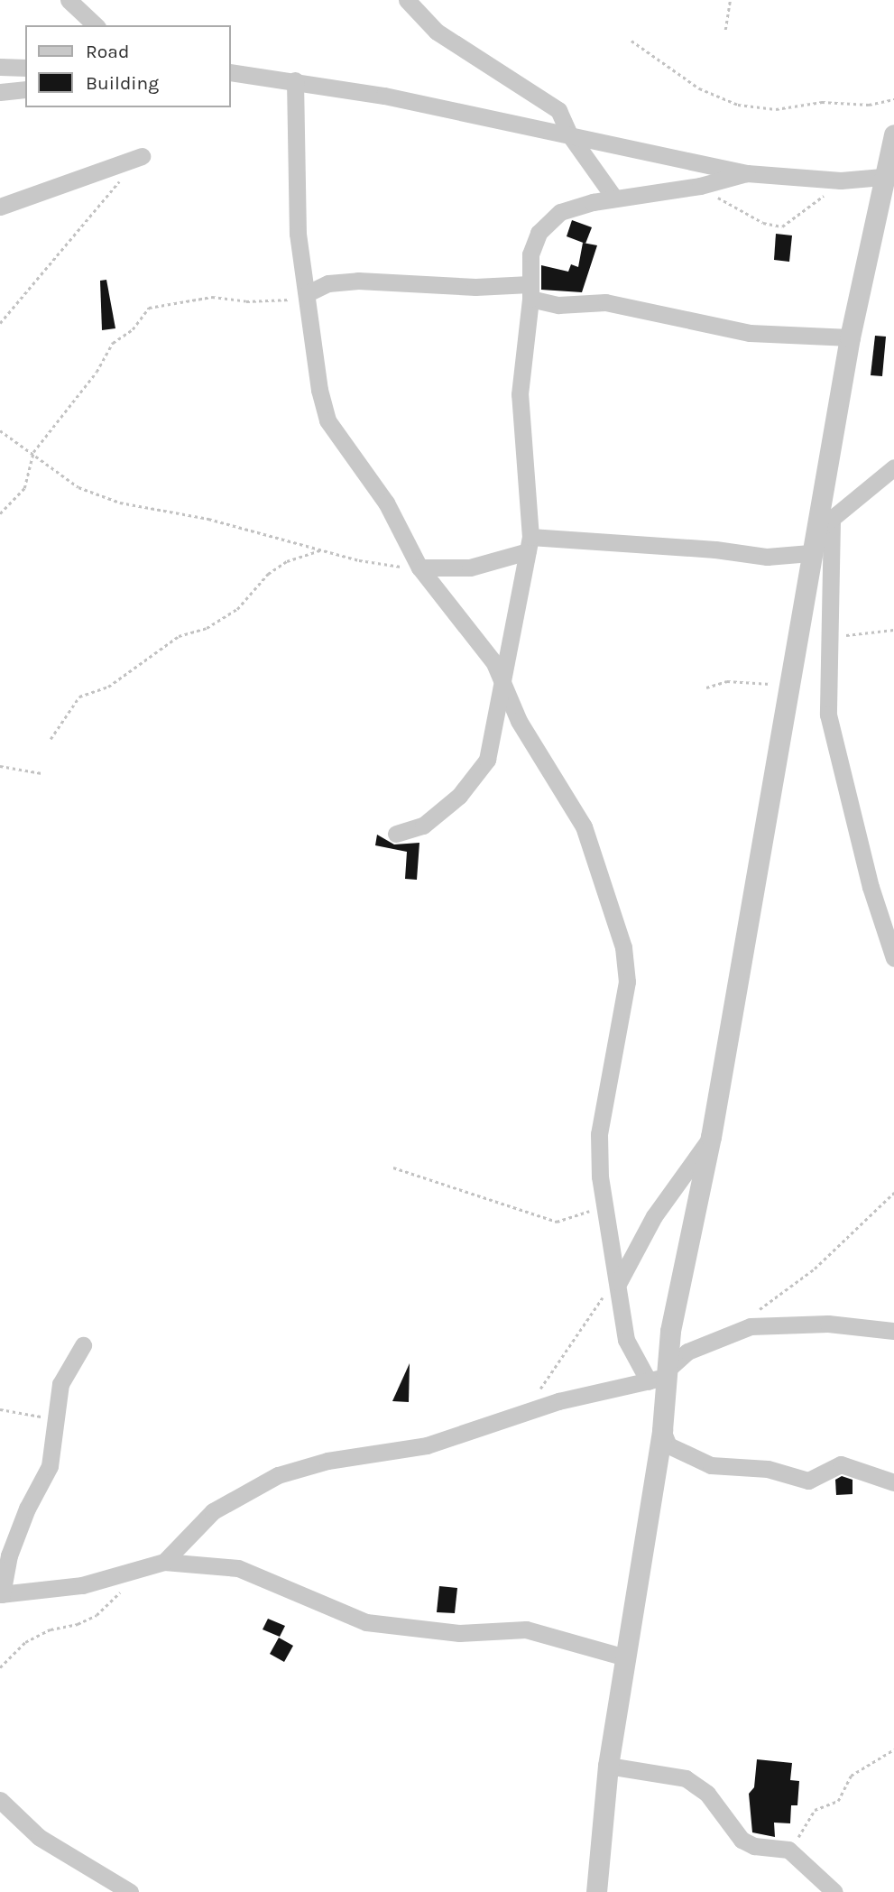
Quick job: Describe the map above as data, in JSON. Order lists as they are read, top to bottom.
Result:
{
  "legend": ["Road", "Building"]
}
